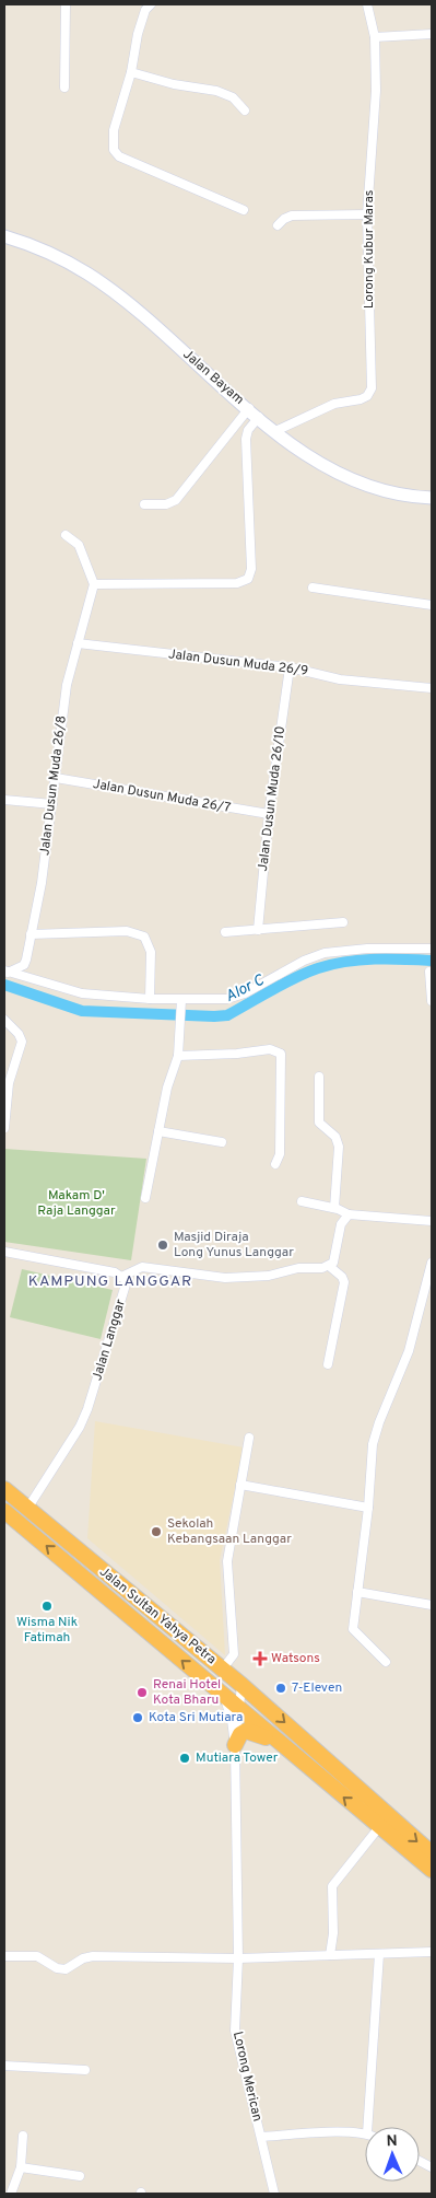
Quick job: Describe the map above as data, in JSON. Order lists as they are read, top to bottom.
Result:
{
  "streets": {
    "highway": ["Jalan Sultan Yahya Petra"],
    "main road": ["Jalan Bayam"],
    "street": [
      "Lorong Kubur Maras",
      "Jalan Dusun Muda 26/9",
      "Jalan Dusun Muda 26/8",
      "Jalan Dusun Muda 26/7",
      "Jalan Dusun Muda 26/10",
      "Jalan Langgar",
      "Lorong Merican"
    ]
  },
  "crossings": [
    ["Lorong Kubur Maras", "Jalan Bayam"],
    ["Jalan Dusun Muda 26/9", "Jalan Dusun Muda 26/8"],
    ["Jalan Dusun Muda 26/9", "Jalan Dusun Muda 26/10"],
    ["Jalan Dusun Muda 26/8", "Jalan Dusun Muda 26/7"],
    ["Jalan Dusun Muda 26/7", "Jalan Dusun Muda 26/10"],
    ["Jalan Langgar", "Jalan Sultan Yahya Petra"]
  ],
  "districts": ["KAMPUNG LANGGAR"],
  "water": ["Alor C"],
  "parks": ["Makam D' Raja Langgar"],
  "places": {
    "other": [
      "Masjid Diraja Long Yunus Langgar",
      "Sekolah Kebangsaan Langgar",
      "Wisma Nik Fatimah",
      "7-Eleven",
      "Renai Hotel Kota Bharu",
      "Kota Sri Mutiara",
      "Mutiara Tower"
    ],
    "health": ["Watsons"]
  },
  "north": "top"
}
